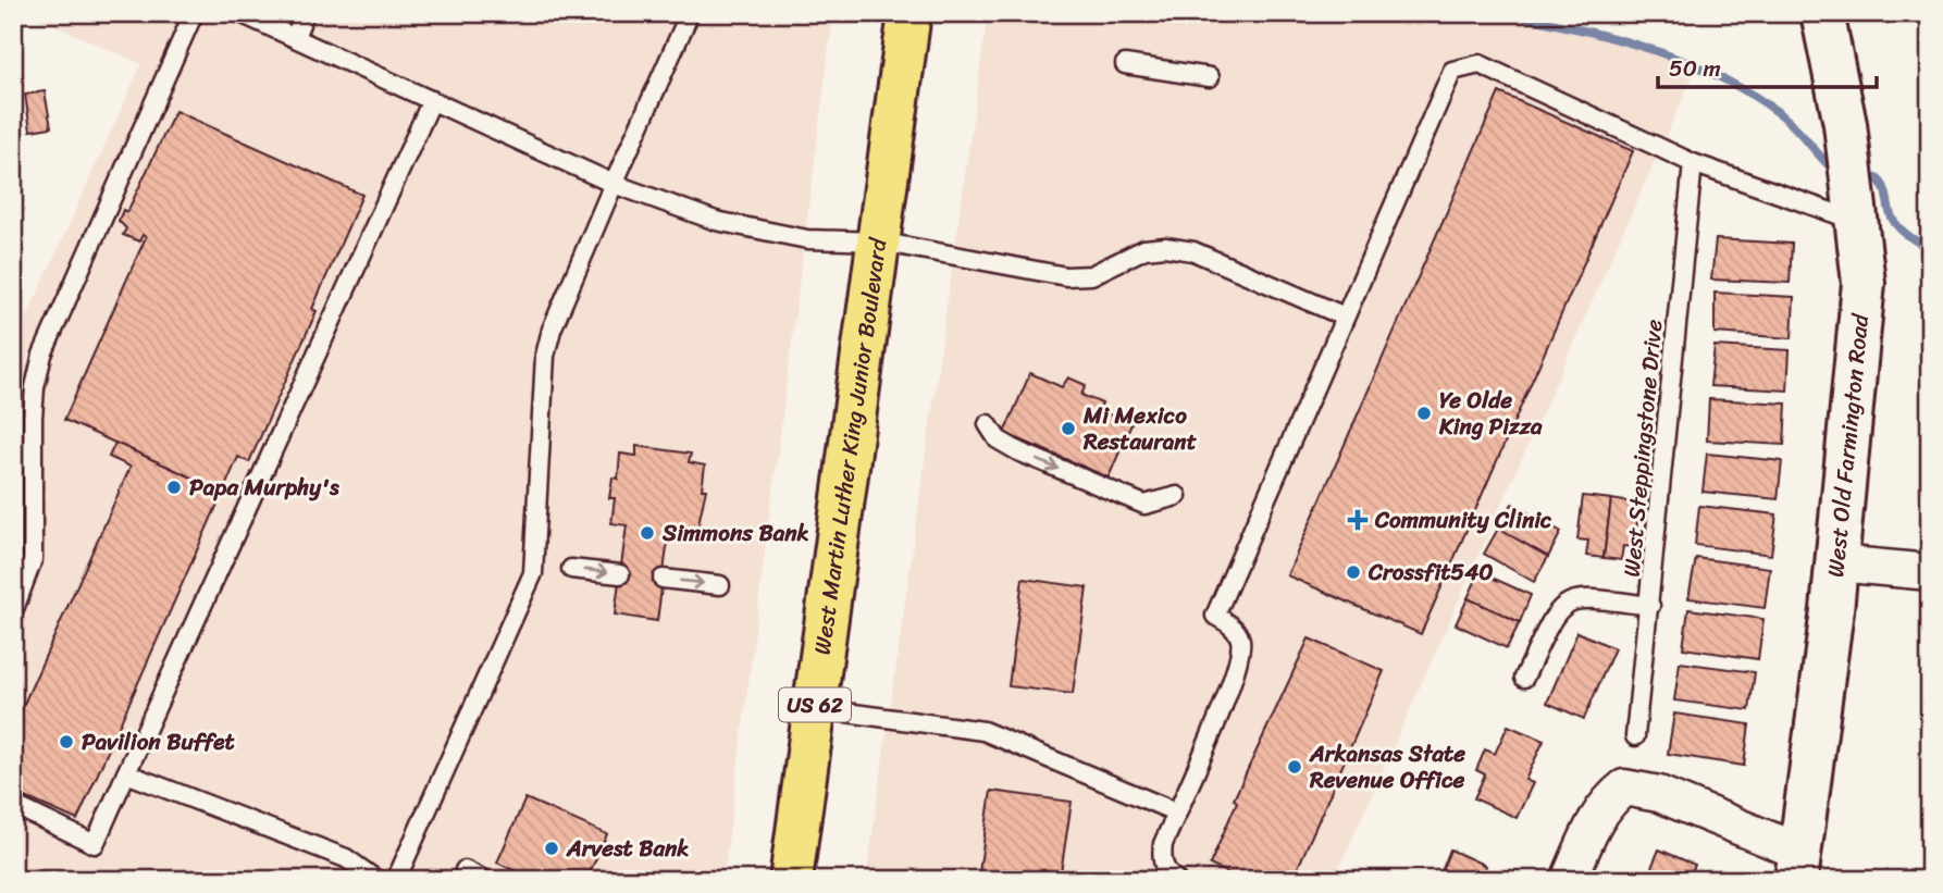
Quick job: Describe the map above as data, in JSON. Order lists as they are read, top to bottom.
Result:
{
  "streets": {
    "highway": ["West Martin Luther King Junior Boulevard", "US 62"],
    "street": ["West Old Farmington Road"],
    "lane": ["West Steppingstone Drive"]
  },
  "places": {
    "other": [
      "Ye Olde King Pizza",
      "Mi Mexico Restaurant",
      "Papa Murphy's",
      "Simmons Bank",
      "Crossfit540",
      "Pavilion Buffet",
      "Arkansas State Revenue Office",
      "Arvest Bank"
    ],
    "health": ["Community Clinic"]
  },
  "scale_bar": "50 m"
}
